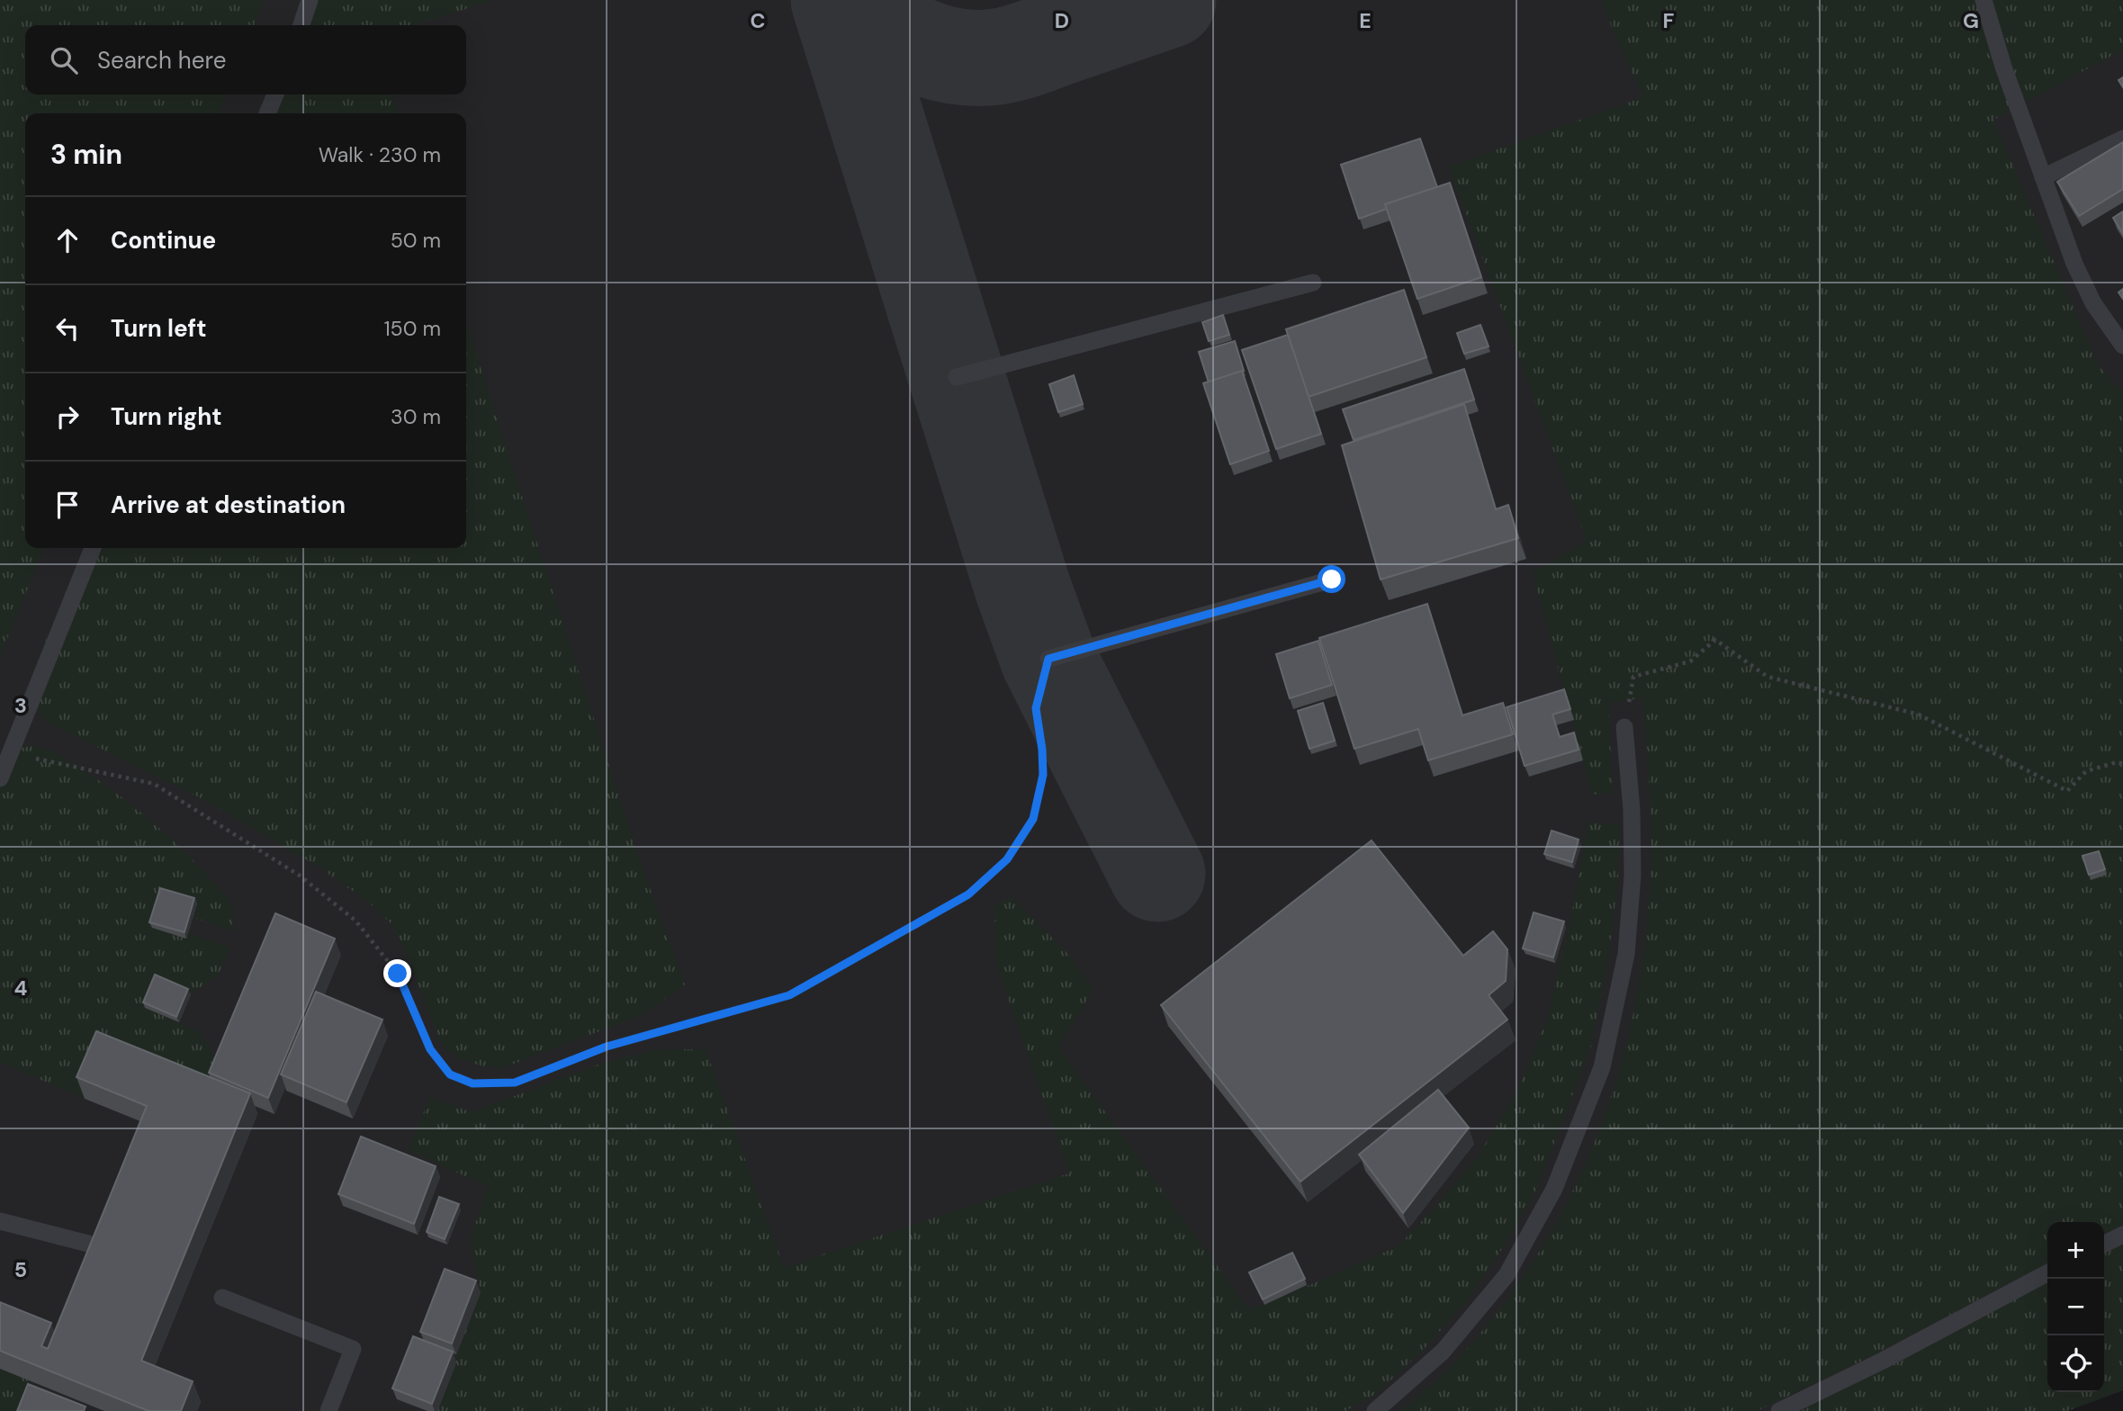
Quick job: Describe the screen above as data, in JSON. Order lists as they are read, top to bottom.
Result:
{
  "page": {
    "search": "Search here",
    "heading": ["3 min", "Walk · 230 m"],
    "list": [
      ["Continue", "50 m"],
      ["Turn left", "150 m"],
      ["Turn right", "30 m"],
      "Arrive at destination"
    ],
    "map_buttons": ["+", "−"]
  },
  "grid": {
    "columns": [
      "C",
      "D",
      "E",
      "F",
      "G"
    ],
    "rows": ["3", "4", "5"]
  }
}
